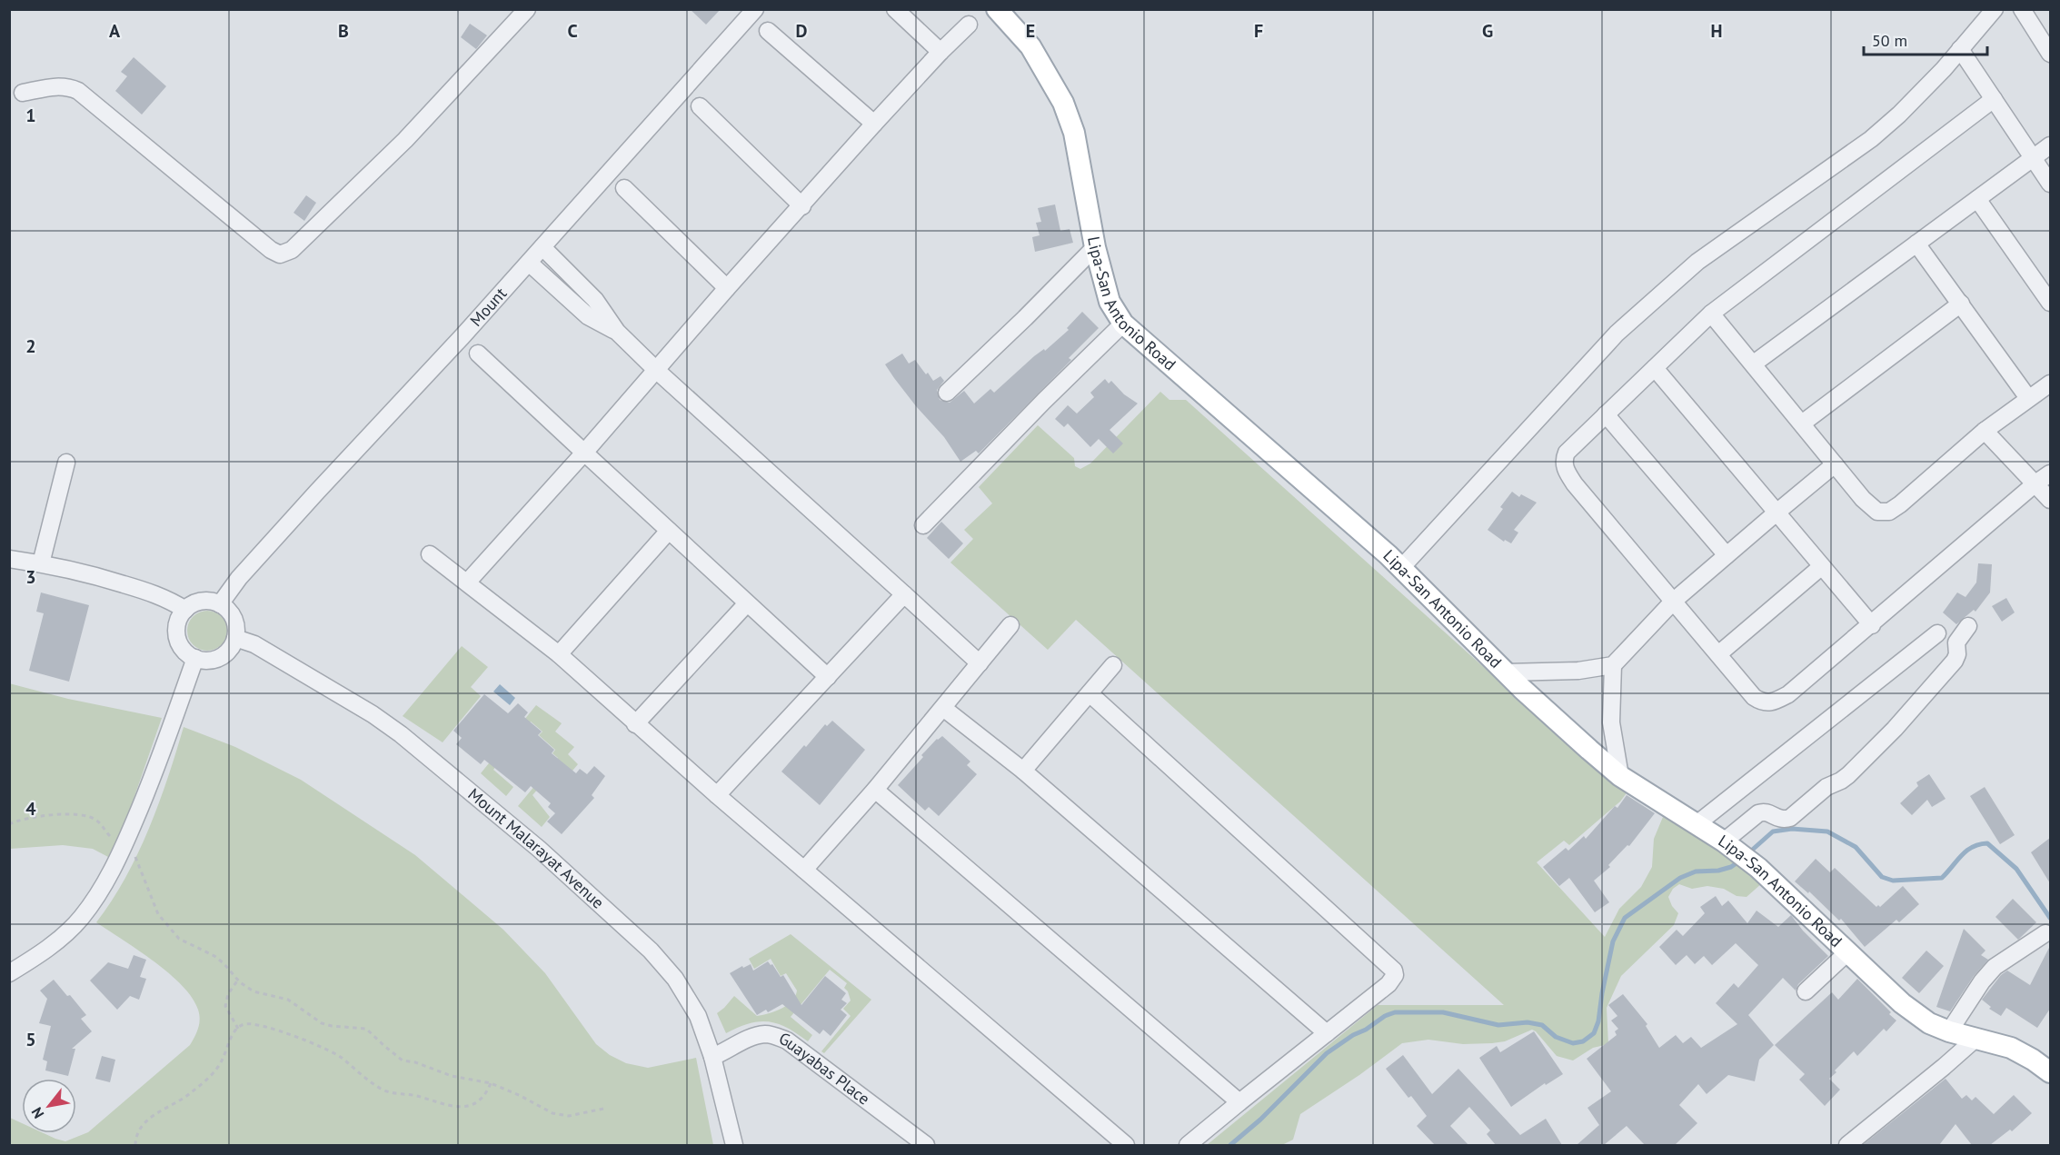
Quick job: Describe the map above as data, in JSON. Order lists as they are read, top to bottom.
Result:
{
  "streets": {
    "main road": ["Lipa-San Antonio Road"],
    "street": ["Mount", "Mount Malarayat Avenue", "Guayabas Place"]
  },
  "crossings": [
    ["Mount", "Mount Malarayat Avenue"],
    ["Mount Malarayat Avenue", "Guayabas Place"]
  ],
  "scale_bar": "50 m",
  "north": "bottom left",
  "grid": {
    "columns": [
      "A",
      "B",
      "C",
      "D",
      "E",
      "F",
      "G",
      "H"
    ],
    "rows": [
      "1",
      "2",
      "3",
      "4",
      "5"
    ]
  }
}
